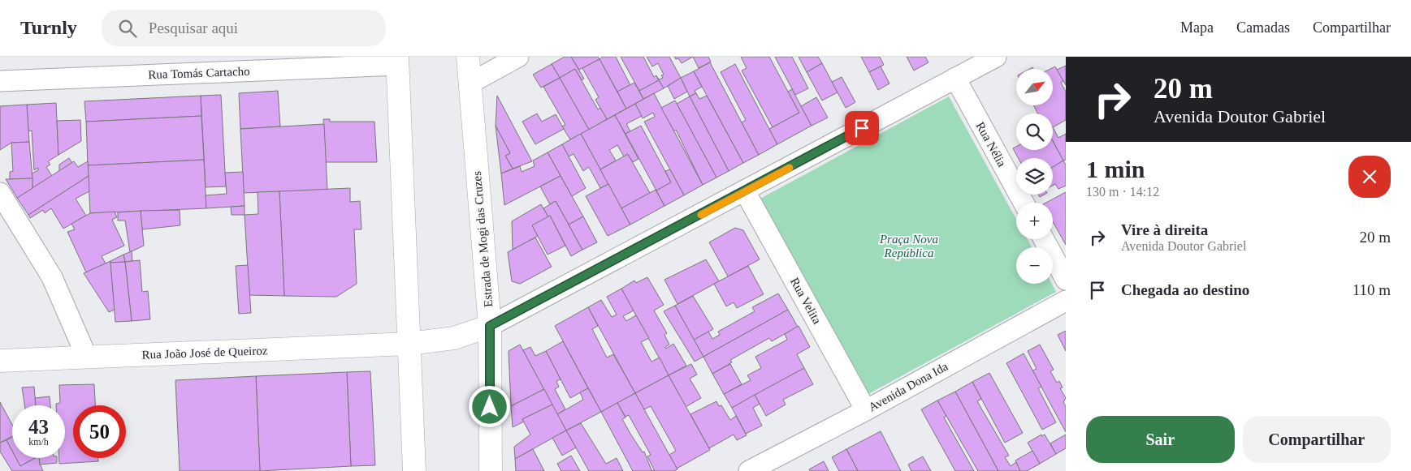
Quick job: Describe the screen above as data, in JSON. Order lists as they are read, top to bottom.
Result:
{
  "streets": {
    "main road": ["Estrada de Mogi das Cruzes", "Rua João José de Queiroz"],
    "street": [
      "Rua Tomás Cartacho",
      "Rua Nélia",
      "Rua Velita",
      "Avenida Dona Ida"
    ]
  },
  "crossings": [
    ["Estrada de Mogi das Cruzes", "Rua João José de Queiroz"],
    ["Rua Velita", "Avenida Dona Ida"]
  ],
  "parks": ["Praça Nova República"],
  "north": "top right",
  "page": {
    "header": "Turnly",
    "search": "Pesquisar aqui",
    "nav": ["Mapa", "Camadas", "Compartilhar"],
    "turn": ["20 m", "Avenida Doutor Gabriel"],
    "map_buttons": ["+", "−"],
    "heading": ["1 min", "130 m · 14:12"],
    "list": [
      {
        "name": "Vire à direita",
        "note": "Avenida Doutor Gabriel",
        "value": "20 m"
      },
      {
        "name": "Chegada ao destino",
        "value": "110 m"
      }
    ],
    "speed": "43 km/h",
    "limit": "50",
    "buttons": ["Sair", "Compartilhar"]
  }
}
